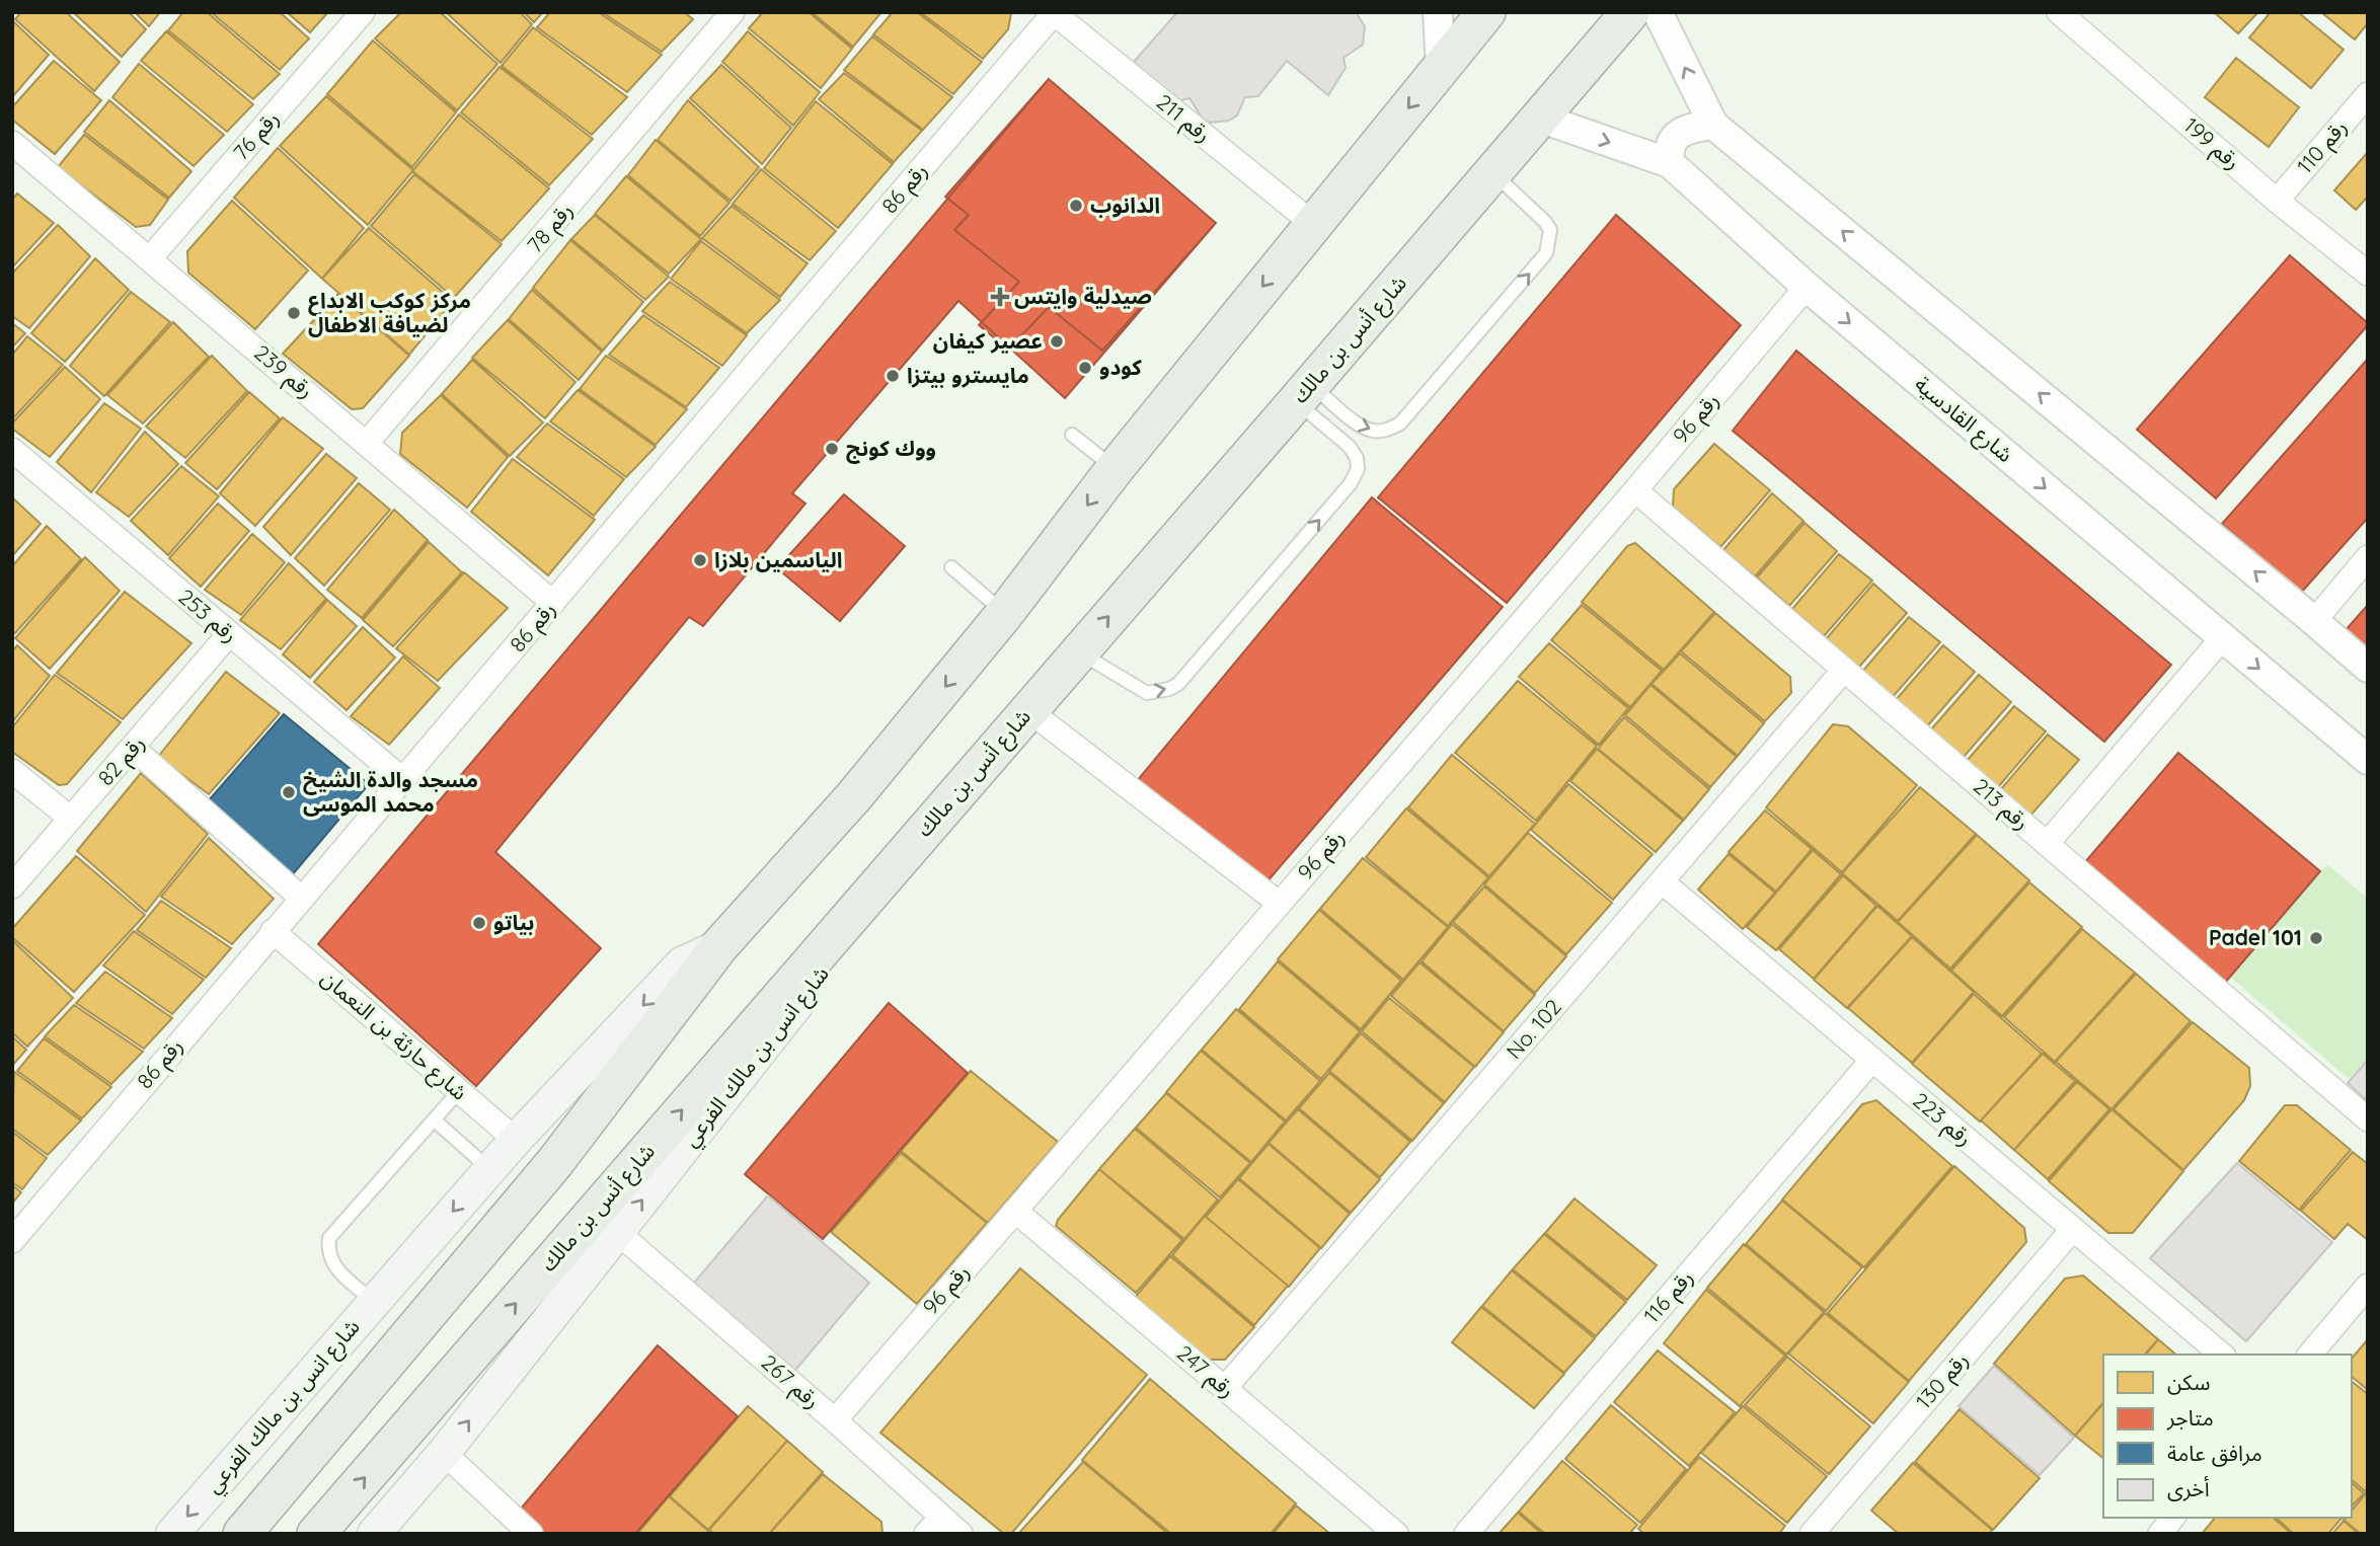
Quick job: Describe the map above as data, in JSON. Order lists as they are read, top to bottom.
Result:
{
  "streets": {
    "main road": ["شارع أنس بن مالك", "شارع انس بن مالك الفرعي"],
    "street": [
      "رقم 211",
      "رقم 76",
      "رقم 199",
      "رقم 110",
      "رقم 86",
      "رقم 78",
      "رقم 239",
      "رقم 96",
      "شارع القادسية",
      "رقم 253",
      "رقم 82",
      "رقم 213",
      "No. 102",
      "شارع حارثة بن النعمان",
      "رقم 223",
      "رقم 116",
      "رقم 247",
      "رقم 130",
      "رقم 267"
    ]
  },
  "crossings": [
    ["رقم 211", "رقم 86"],
    ["رقم 76", "رقم 239"],
    ["رقم 199", "رقم 110"],
    ["رقم 86", "رقم 239"],
    ["رقم 86", "رقم 253"],
    ["رقم 86", "شارع حارثة بن النعمان"],
    ["رقم 78", "رقم 239"],
    ["شارع أنس بن مالك", "شارع القادسية"],
    ["شارع أنس بن مالك", "شارع انس بن مالك الفرعي"],
    ["رقم 96", "شارع القادسية"],
    ["رقم 96", "رقم 213"],
    ["رقم 96", "رقم 247"],
    ["رقم 96", "رقم 267"],
    ["رقم 253", "رقم 82"],
    ["رقم 213", "No. 102"],
    ["No. 102", "رقم 223"],
    ["No. 102", "رقم 247"],
    ["شارع حارثة بن النعمان", "شارع انس بن مالك الفرعي"],
    ["شارع انس بن مالك الفرعي", "رقم 267"],
    ["رقم 223", "رقم 116"],
    ["رقم 223", "رقم 130"]
  ],
  "places": {
    "other": [
      "الدانوب",
      "مركز كوكب الابداع لضيافة الاطفال",
      "عصير كيفان",
      "كودو",
      "مايسترو بيتزا",
      "ووك كونج",
      "الياسمين بلازا",
      "مسجد والدة الشيخ محمد الموسى",
      "بياتو",
      "Padel 101"
    ],
    "health": ["صيدلية وايتس"]
  },
  "legend": [
    "سكن",
    "متاجر",
    "مرافق عامة",
    "أخرى"
  ]
}
